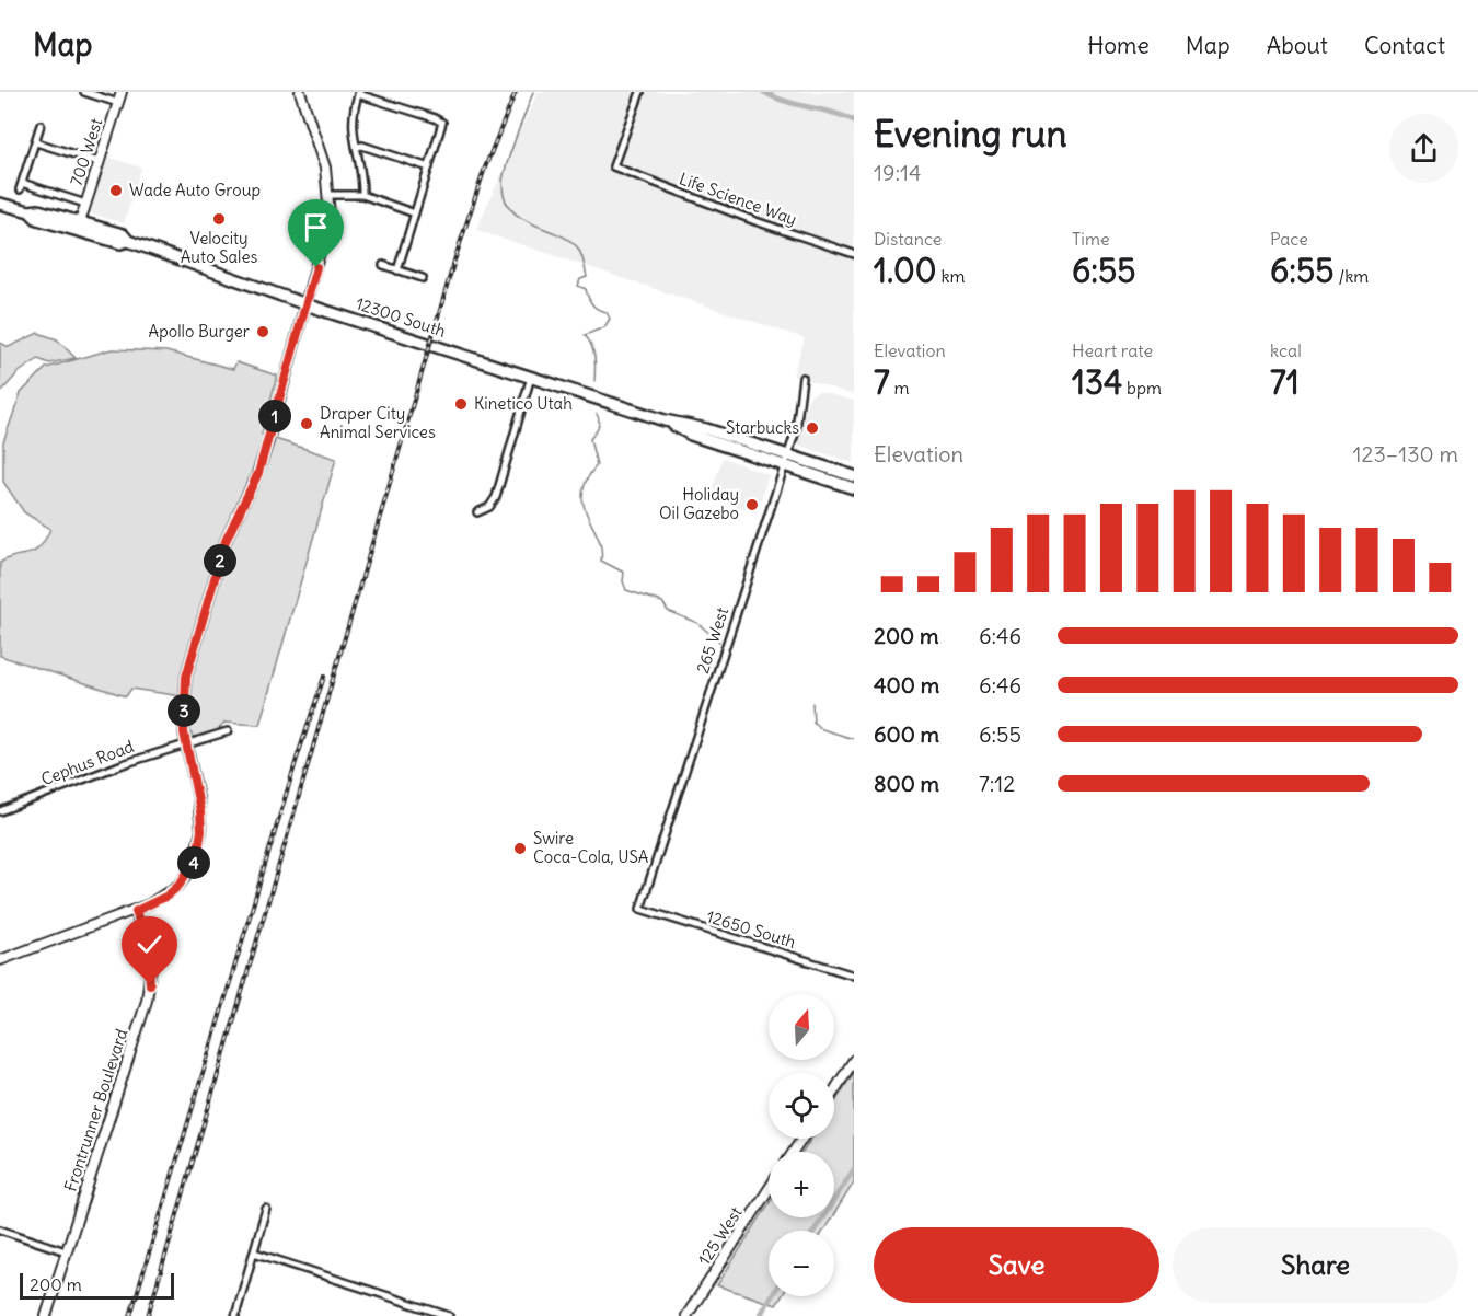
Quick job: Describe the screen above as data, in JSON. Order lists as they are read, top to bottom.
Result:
{
  "streets": {
    "main road": ["12300 South"],
    "street": [
      "700 West",
      "Life Science Way",
      "265 West",
      "Cephus Road",
      "12650 South",
      "Frontrunner Boulevard",
      "125 West"
    ]
  },
  "crossings": [
    ["700 West", "12300 South"],
    ["12300 South", "265 West"],
    ["265 West", "12650 South"]
  ],
  "places": [
    "Wade Auto Group",
    "Velocity Auto Sales",
    "Apollo Burger",
    "Kinetico Utah",
    "Draper City Animal Services",
    "Starbucks",
    "Holiday Oil Gazebo",
    "Swire Coca-Cola, USA"
  ],
  "scale_bar": "200 m",
  "north": "top",
  "page": {
    "header": "Map",
    "nav": [
      "Home",
      "Map",
      "About",
      "Contact"
    ],
    "heading": ["Evening run", "19:14"],
    "stats": [
      ["Distance", "1.00 km"],
      ["Time", "6:55"],
      ["Pace", "6:55 /km"],
      ["Elevation", "7 m"],
      ["Heart rate", "134 bpm"],
      ["kcal", "71"]
    ],
    "pins": [
      "1",
      "2",
      "3",
      "4"
    ],
    "chart": ["Elevation", "123–130 m"],
    "list": [
      {
        "name": "200 m",
        "note": "6:46"
      },
      {
        "name": "400 m",
        "note": "6:46"
      },
      {
        "name": "600 m",
        "note": "6:55"
      },
      {
        "name": "800 m",
        "note": "7:12"
      }
    ],
    "map_buttons": ["+", "−"],
    "buttons": ["Save", "Share"],
    "scale": "200 m"
  }
}
